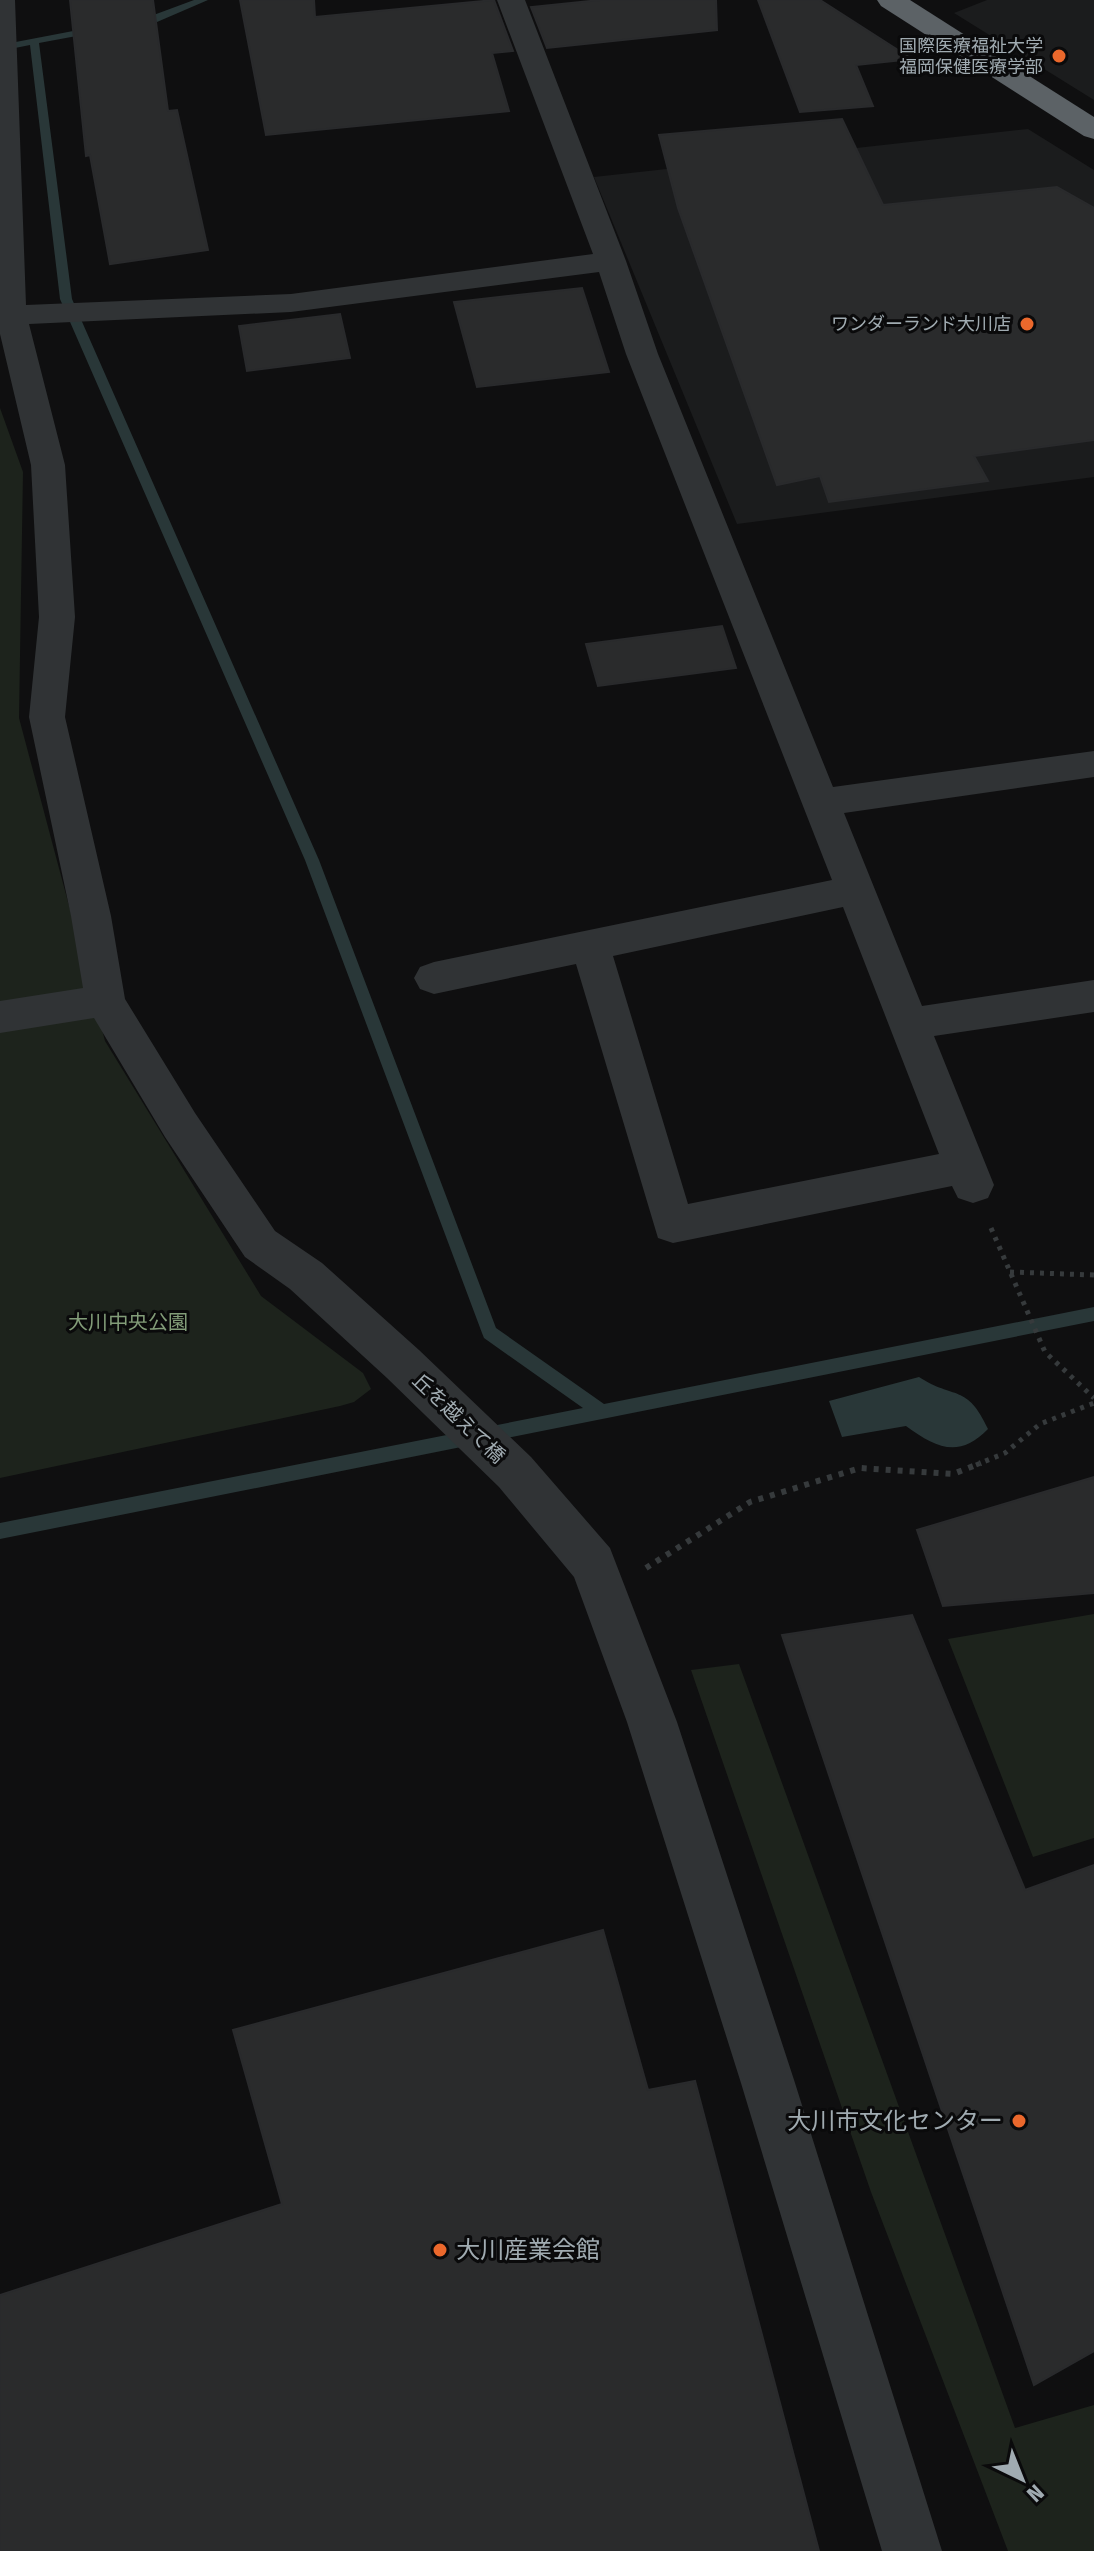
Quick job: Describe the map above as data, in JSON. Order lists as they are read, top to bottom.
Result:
{
  "streets": {
    "street": ["丘を越えて橋"]
  },
  "parks": ["大川中央公園"],
  "places": [
    "国際医療福祉大学 福岡保健医療学部",
    "ワンダーランド大川店",
    "大川市文化センター",
    "大川産業会館"
  ],
  "north": "bottom right"
}
